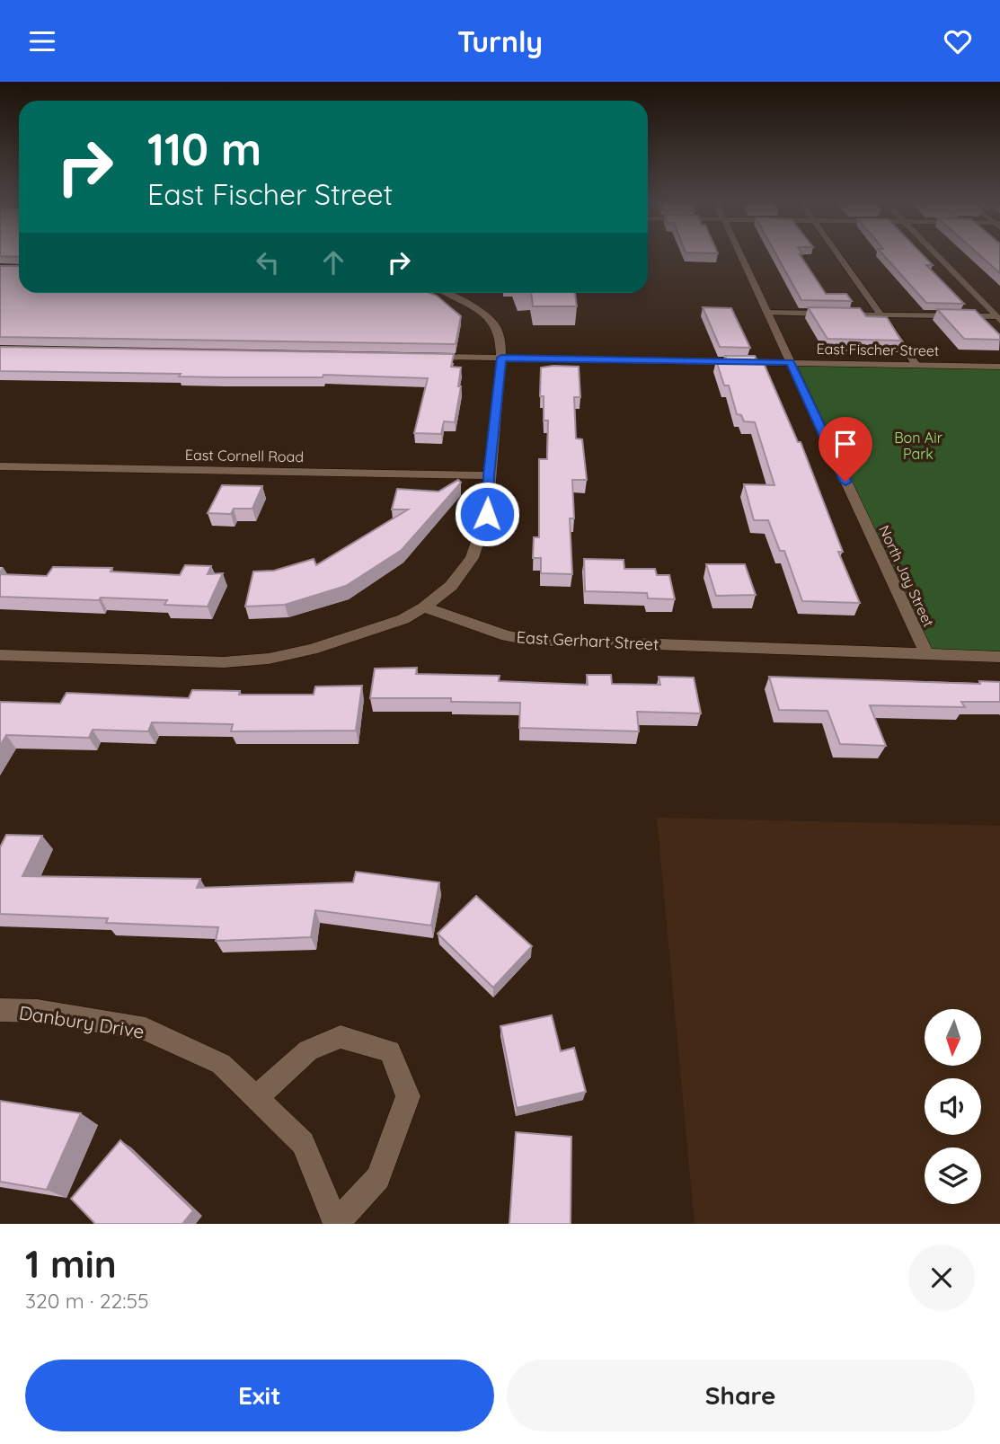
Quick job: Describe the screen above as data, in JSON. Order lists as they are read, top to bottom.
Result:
{
  "streets": {
    "street": [
      "East Fischer Street",
      "East Cornell Road",
      "North Jay Street",
      "East Gerhart Street",
      "Danbury Drive"
    ]
  },
  "crossings": [
    ["East Fischer Street", "North Jay Street"],
    ["North Jay Street", "East Gerhart Street"]
  ],
  "parks": ["Bon Air Park"],
  "north": "bottom",
  "page": {
    "header": "Turnly",
    "turn": ["110 m", "East Fischer Street"],
    "heading": ["1 min", "320 m · 22:55"],
    "buttons": ["Exit", "Share"]
  }
}
